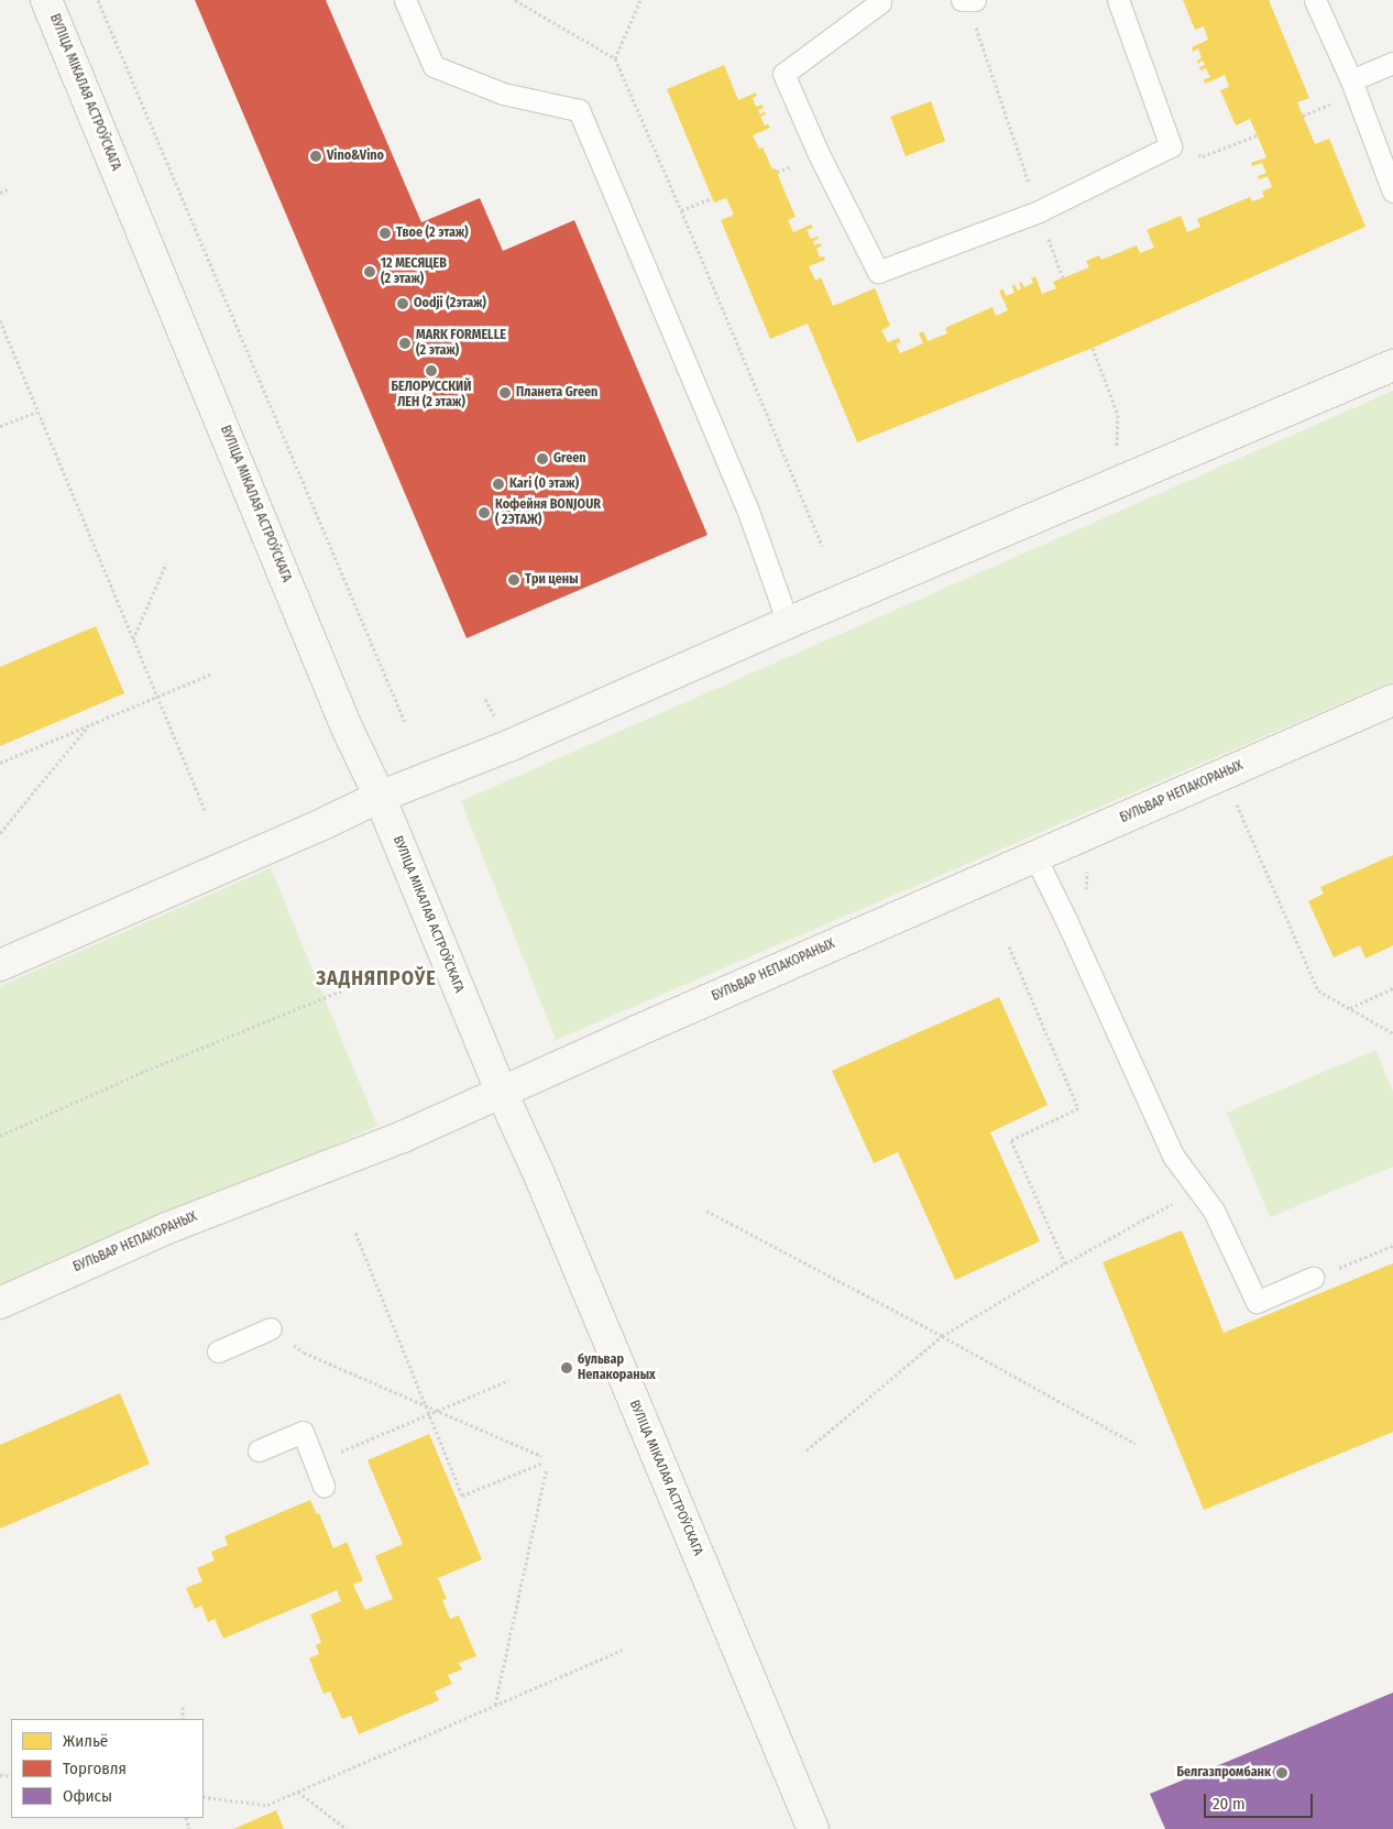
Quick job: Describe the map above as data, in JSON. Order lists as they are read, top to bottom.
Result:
{
  "streets": {
    "main road": ["ВУЛІЦА МІКАЛАЯ АСТРОЎСКАГА", "БУЛЬВАР НЕПАКОРАНЫХ"]
  },
  "crossings": [
    ["ВУЛІЦА МІКАЛАЯ АСТРОЎСКАГА", "БУЛЬВАР НЕПАКОРАНЫХ"]
  ],
  "districts": ["ЗАДНЯПРОЎЕ"],
  "places": [
    "Vino&Vino",
    "Твое (2 этаж)",
    "12 МЕСЯЦЕВ (2 этаж)",
    "Oodji (2этаж)",
    "MARK FORMELLE (2 этаж)",
    "БЕЛОРУССКИЙ ЛЕН (2 этаж)",
    "Планета Green",
    "Green",
    "Kari (0 этаж)",
    "Кофейня BONJOUR ( 2ЭТАЖ)",
    "Три цены",
    "бульвар Непакораных",
    "Белгазпромбанк"
  ],
  "legend": ["Жильё", "Торговля", "Офисы"],
  "scale_bar": "20 m"
}
